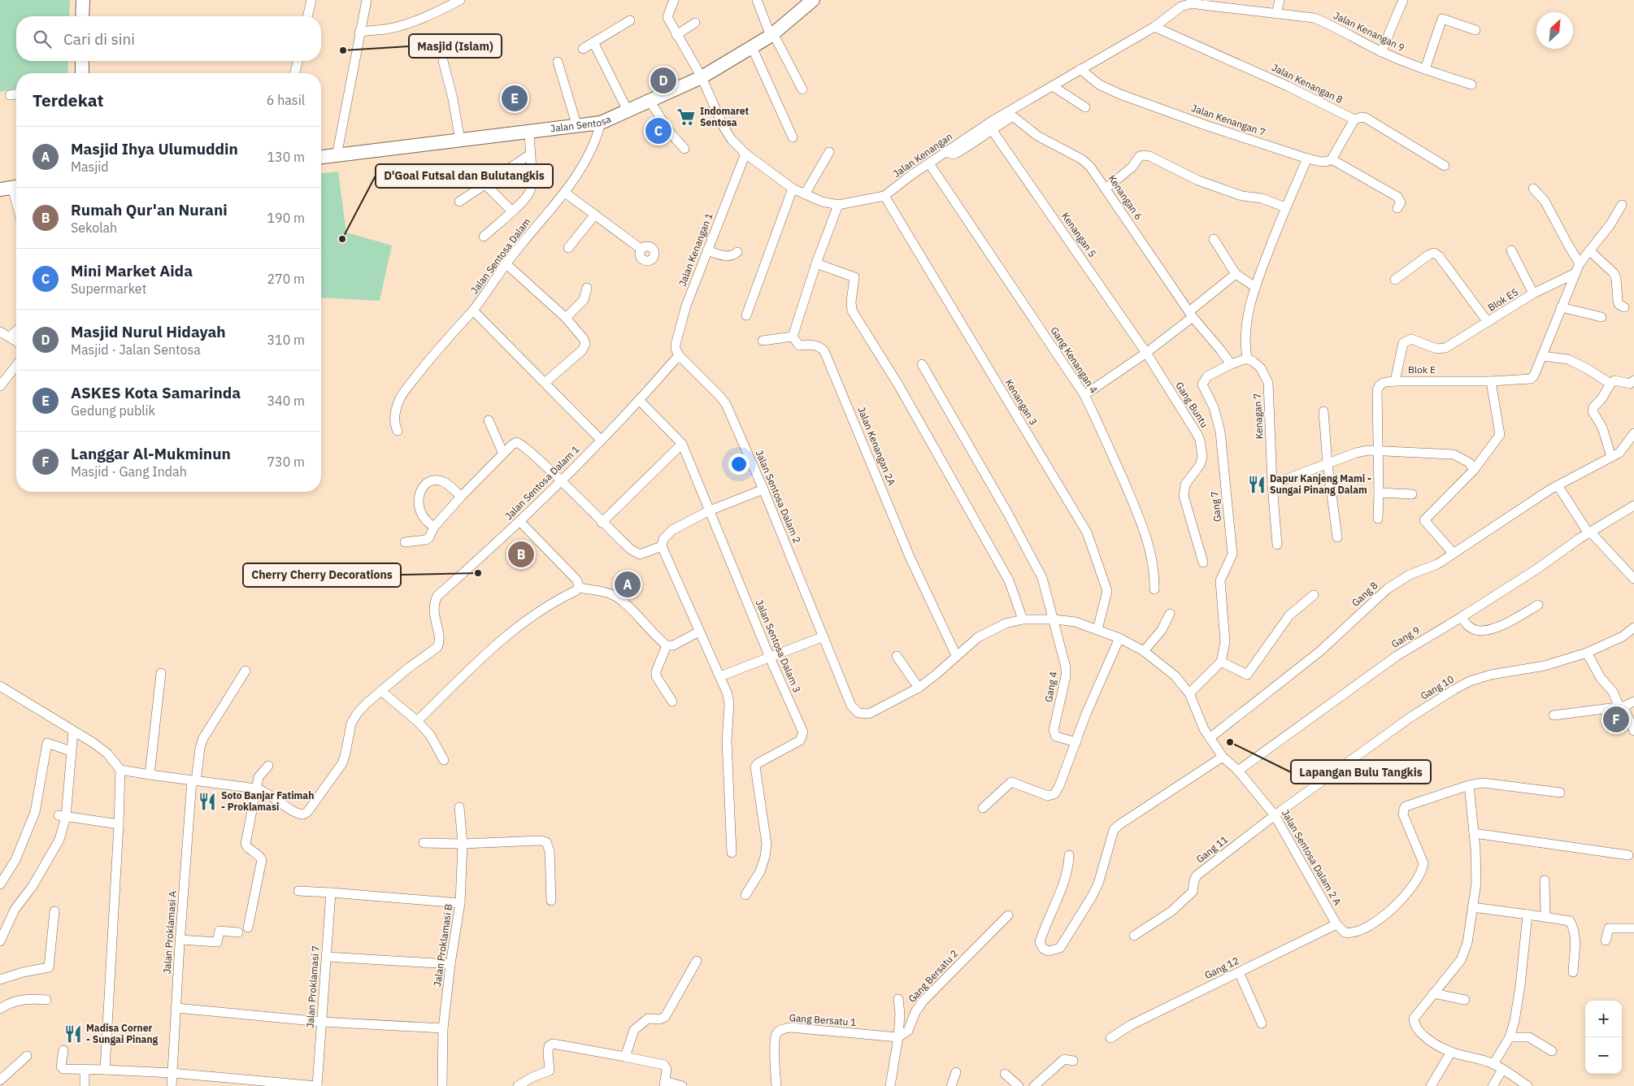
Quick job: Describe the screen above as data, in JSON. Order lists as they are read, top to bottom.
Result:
{
  "streets": {
    "street": [
      "Jalan Kenangan 9",
      "Jalan Kenangan 8",
      "Jalan Kenangan 7",
      "Jalan Sentosa",
      "Jalan Kenangan",
      "Kenangan 6",
      "Kenangan 5",
      "Jalan Kenangan 1",
      "Jalan Sentosa Dalam",
      "Blok E5",
      "Gang Kenangan 4",
      "Blok E",
      "Kenangan 3",
      "Gang Buntu",
      "Kenagan 7",
      "Jalan Kenangan 2A",
      "Jalan Sentosa Dalam 1",
      "Jalan Sentosa Dalam 2",
      "Gang 7",
      "Gang 8",
      "Gang 9",
      "Jalan Sentosa Dalam 3",
      "Gang 4",
      "Gang 10",
      "Gang 11",
      "Jalan Sentosa Dalam 2 A",
      "Jalan Proklamasi A",
      "Jalan Proklamasi B",
      "Gang 12",
      "Gang Bersatu 2",
      "Jalan Proklamasi 7",
      "Gang Bersatu 1"
    ]
  },
  "crossings": [
    ["Jalan Kenangan 9", "Jalan Kenangan"],
    ["Jalan Kenangan 8", "Jalan Kenangan"],
    ["Jalan Kenangan 7", "Jalan Kenangan"],
    ["Jalan Sentosa", "Jalan Kenangan"],
    ["Jalan Sentosa", "Jalan Sentosa Dalam"],
    ["Jalan Kenangan", "Kenangan 6"],
    ["Jalan Kenangan", "Jalan Kenangan 1"],
    ["Jalan Kenangan", "Gang Kenangan 4"],
    ["Jalan Kenangan", "Kenangan 3"],
    ["Kenangan 6", "Kenangan 5"],
    ["Kenangan 6", "Gang 7"],
    ["Kenangan 5", "Gang Buntu"],
    ["Jalan Kenangan 1", "Jalan Sentosa Dalam 1"],
    ["Jalan Kenangan 1", "Jalan Sentosa Dalam 2"],
    ["Jalan Sentosa Dalam", "Jalan Sentosa Dalam 1"],
    ["Blok E5", "Blok E"],
    ["Kenangan 3", "Jalan Sentosa Dalam 2 A"],
    ["Jalan Kenangan 2A", "Jalan Sentosa Dalam 2 A"],
    ["Jalan Sentosa Dalam 1", "Jalan Sentosa Dalam 2"],
    ["Jalan Sentosa Dalam 1", "Jalan Sentosa Dalam 3"],
    ["Jalan Sentosa Dalam 2", "Jalan Sentosa Dalam 2 A"],
    ["Gang 8", "Jalan Sentosa Dalam 2 A"],
    ["Gang 9", "Jalan Sentosa Dalam 2 A"],
    ["Gang 4", "Jalan Sentosa Dalam 2 A"],
    ["Gang 10", "Gang 11"],
    ["Gang 10", "Jalan Sentosa Dalam 2 A"],
    ["Gang 11", "Jalan Sentosa Dalam 2 A"],
    ["Jalan Sentosa Dalam 2 A", "Gang 12"],
    ["Gang Bersatu 2", "Gang Bersatu 1"]
  ],
  "places": {
    "other": [
      "Masjid (Islam)",
      "D'Goal Futsal dan Bulutangkis",
      "Cherry Cherry Decorations",
      "Lapangan Bulu Tangkis"
    ],
    "supermarket": ["Indomaret Sentosa"],
    "restaurant": ["Dapur Kanjeng Mami - Sungai Pinang Dalam", "Soto Banjar Fatimah - Proklamasi", "Madisa Corner - Sungai Pinang"]
  },
  "north": "top right",
  "page": {
    "search": "Cari di sini",
    "pins": [
      "D",
      "E",
      "C",
      "B",
      "A",
      "F"
    ],
    "heading": ["Terdekat", "6 hasil"],
    "list": [
      {
        "mark": "A",
        "name": "Masjid Ihya Ulumuddin",
        "note": "Masjid",
        "value": "130 m"
      },
      {
        "mark": "B",
        "name": "Rumah Qur'an Nurani",
        "note": "Sekolah",
        "value": "190 m"
      },
      {
        "mark": "C",
        "name": "Mini Market Aida",
        "note": "Supermarket",
        "value": "270 m"
      },
      {
        "mark": "D",
        "name": "Masjid Nurul Hidayah",
        "note": "Masjid · Jalan Sentosa",
        "value": "310 m"
      },
      {
        "mark": "E",
        "name": "ASKES Kota Samarinda",
        "note": "Gedung publik",
        "value": "340 m"
      },
      {
        "mark": "F",
        "name": "Langgar Al-Mukminun",
        "note": "Masjid · Gang Indah",
        "value": "730 m"
      }
    ],
    "map_buttons": ["+", "−"]
  }
}
